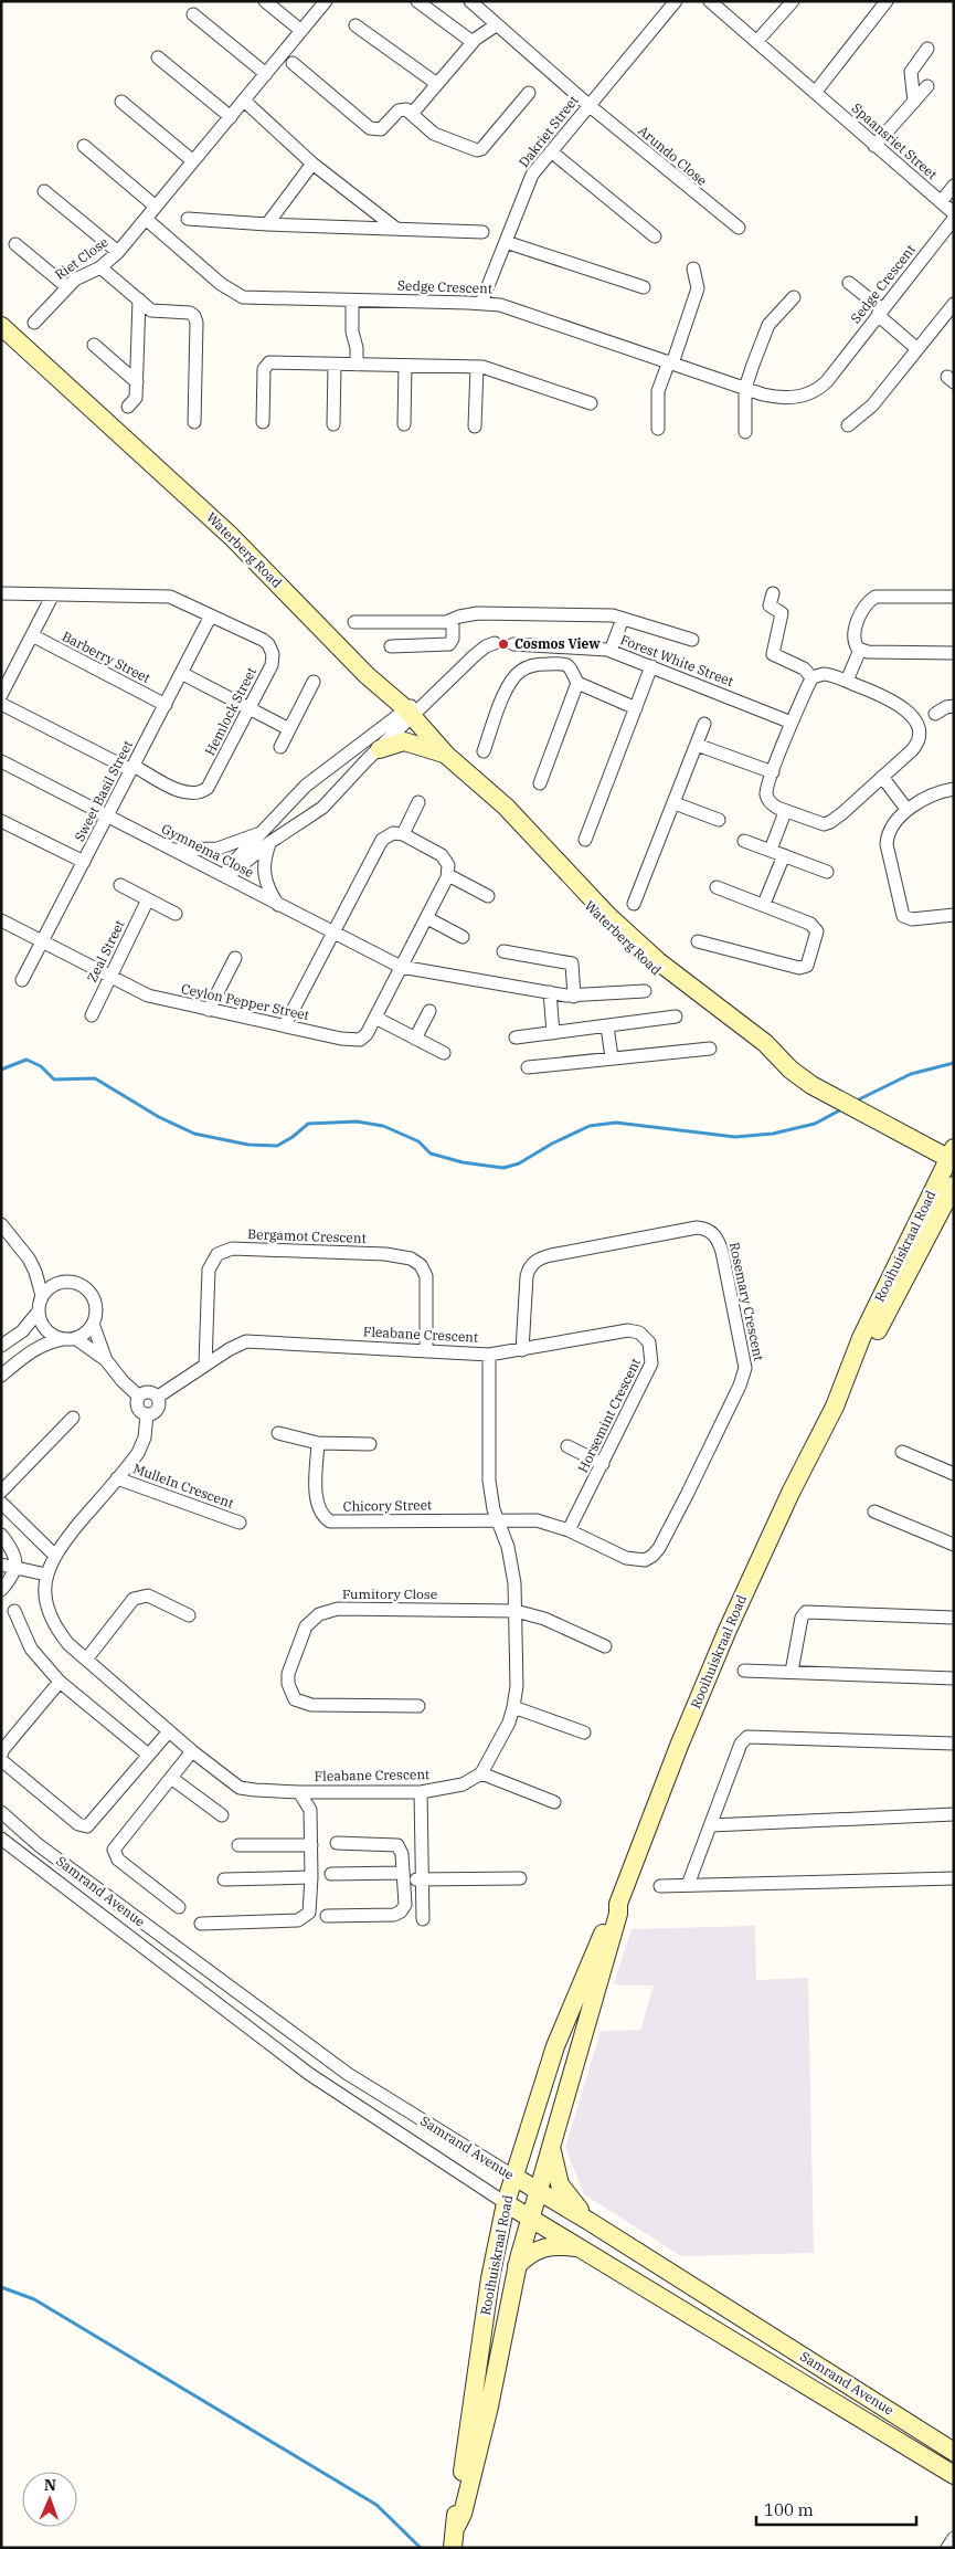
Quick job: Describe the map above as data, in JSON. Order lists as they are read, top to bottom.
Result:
{
  "streets": {
    "main road": ["Waterberg Road", "Rooihuiskraal Road", "Samrand Avenue"],
    "street": [
      "Dakriet Street",
      "Spaansriet Street",
      "Arundo Close",
      "Riet Close",
      "Sedge Crescent",
      "Barberry Street",
      "Forest White Street",
      "Hemlock Street",
      "Sweet Basil Street",
      "Gymnema Close",
      "Zeal Street",
      "Ceylon Pepper Street",
      "Bergamot Crescent",
      "Rosemary Crescent",
      "Fleabane Crescent",
      "Horsemint Crescent",
      "MulleIn Crescent",
      "Chicory Street",
      "Fumitory Close"
    ]
  },
  "crossings": [
    ["Dakriet Street", "Arundo Close"],
    ["Dakriet Street", "Sedge Crescent"],
    ["Riet Close", "Sedge Crescent"],
    ["Waterberg Road", "Rooihuiskraal Road"],
    ["Barberry Street", "Sweet Basil Street"],
    ["Hemlock Street", "Sweet Basil Street"],
    ["Sweet Basil Street", "Gymnema Close"],
    ["Sweet Basil Street", "Ceylon Pepper Street"],
    ["Gymnema Close", "Ceylon Pepper Street"],
    ["Zeal Street", "Ceylon Pepper Street"],
    ["Bergamot Crescent", "Fleabane Crescent"],
    ["Rooihuiskraal Road", "Samrand Avenue"],
    ["Rosemary Crescent", "Horsemint Crescent"],
    ["Rosemary Crescent", "Chicory Street"],
    ["Fleabane Crescent", "Horsemint Crescent"],
    ["Fleabane Crescent", "MulleIn Crescent"],
    ["Fleabane Crescent", "Chicory Street"],
    ["Fleabane Crescent", "Fumitory Close"],
    ["Horsemint Crescent", "Chicory Street"]
  ],
  "places": ["Cosmos View"],
  "scale_bar": "100 m",
  "north": "top"
}
